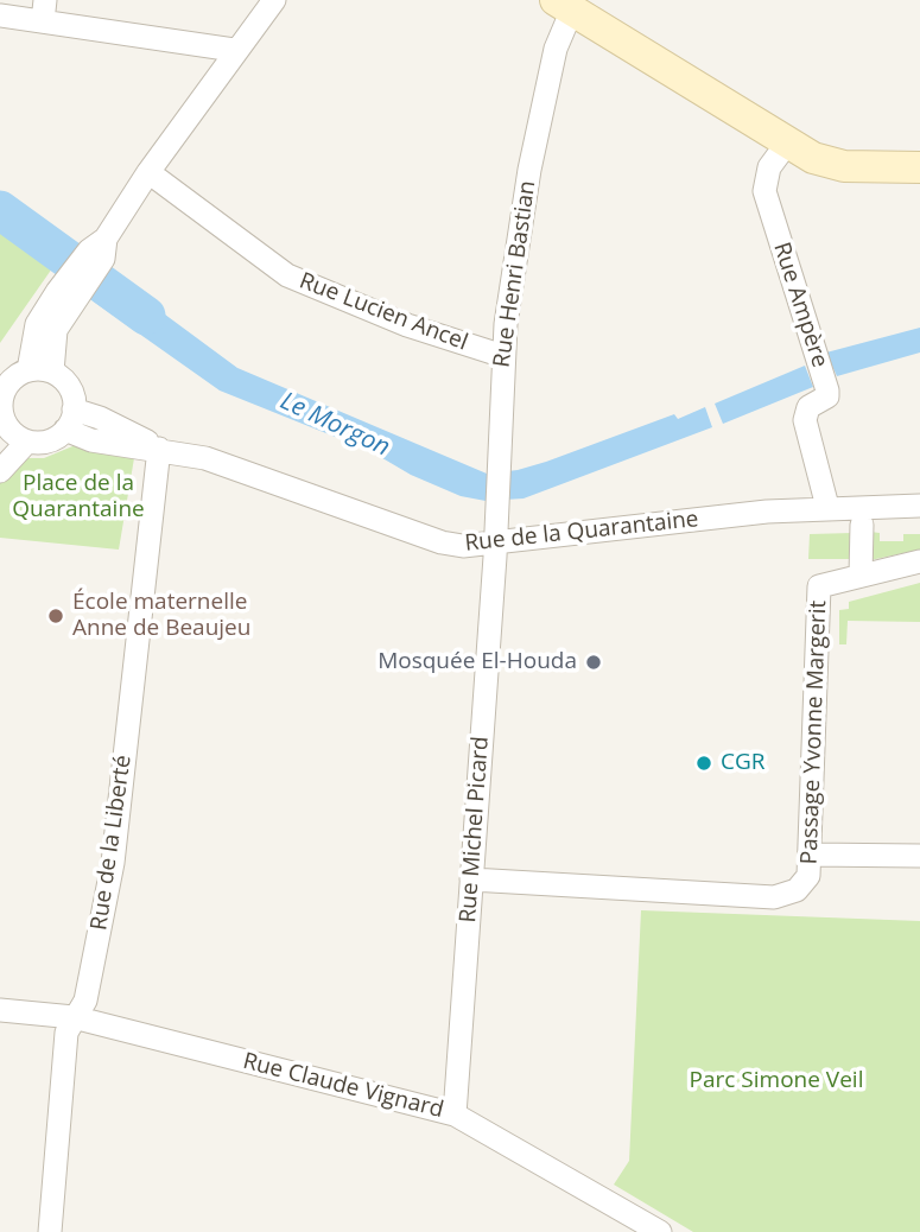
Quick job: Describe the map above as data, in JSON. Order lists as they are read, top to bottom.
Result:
{
  "streets": {
    "street": [
      "Rue Henri Bastian",
      "Rue Ampère",
      "Rue Lucien Ancel",
      "Rue de la Quarantaine",
      "Passage Yvonne Margerit",
      "Rue Michel Picard",
      "Rue de la Liberté",
      "Rue Claude Vignard"
    ]
  },
  "crossings": [
    ["Rue Henri Bastian", "Rue Lucien Ancel"],
    ["Rue Henri Bastian", "Rue de la Quarantaine"],
    ["Rue Henri Bastian", "Rue Michel Picard"],
    ["Rue Ampère", "Rue de la Quarantaine"],
    ["Rue de la Quarantaine", "Rue Michel Picard"],
    ["Rue de la Quarantaine", "Rue de la Liberté"],
    ["Passage Yvonne Margerit", "Rue Michel Picard"],
    ["Rue Michel Picard", "Rue Claude Vignard"],
    ["Rue de la Liberté", "Rue Claude Vignard"]
  ],
  "water": ["Le Morgon"],
  "parks": ["Place de la Quarantaine", "Parc Simone Veil"],
  "places": ["École maternelle Anne de Beaujeu", "Mosquée El-Houda", "CGR"]
}
